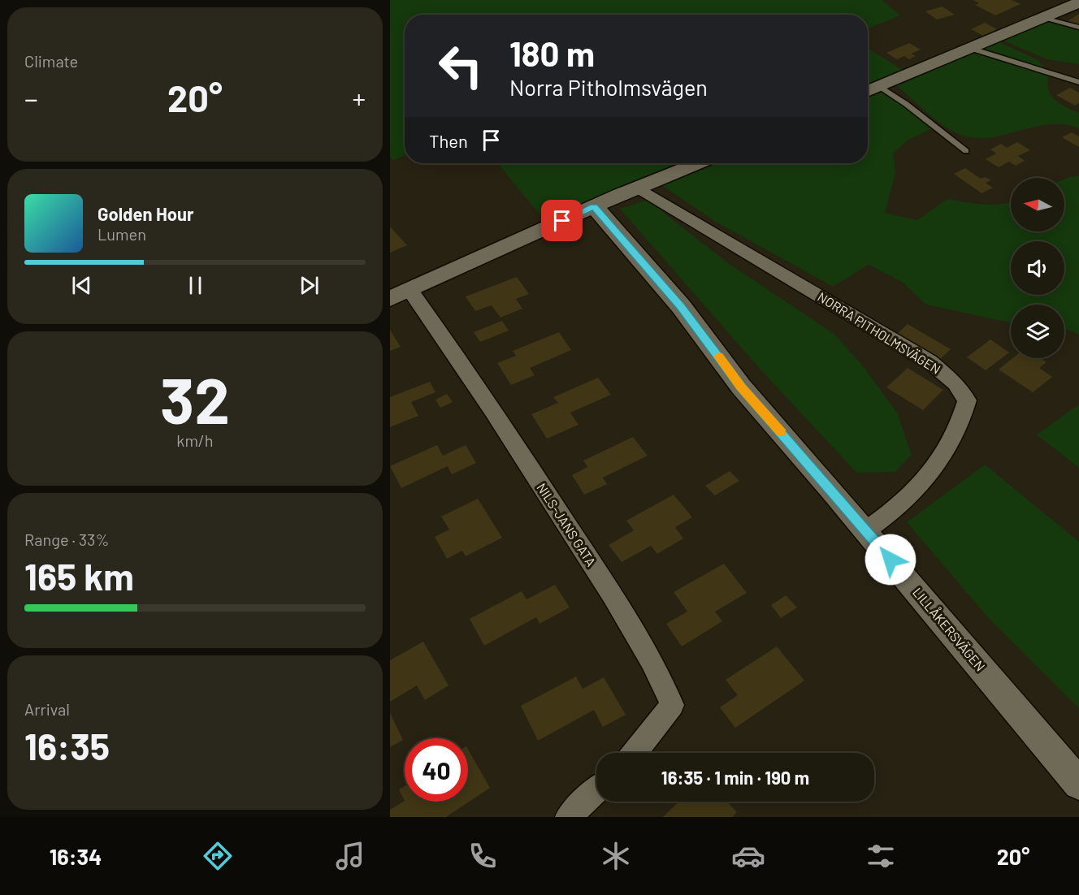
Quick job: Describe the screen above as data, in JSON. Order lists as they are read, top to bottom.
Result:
{
  "streets": {
    "street": ["NORRA PITHOLMSVÄGEN", "NILS-JANS GATA", "LILLÅKERSVÄGEN"]
  },
  "crossings": [
    ["NORRA PITHOLMSVÄGEN", "LILLÅKERSVÄGEN"]
  ],
  "north": "left",
  "page": {
    "tile": [
      "Climate",
      ["32", "km/h"],
      ["Range · 33%", "165 km"],
      ["Arrival", "16:35"]
    ],
    "turn": ["180 m", "Norra Pitholmsvägen"],
    "heat": ["−", "20°", "+"],
    "then": "Then",
    "song": ["Golden Hour", "Lumen"],
    "limit": "40",
    "trip": "16:35 · 1 min · 190 m",
    "tabs": ["16:34", "20°"]
  }
}
